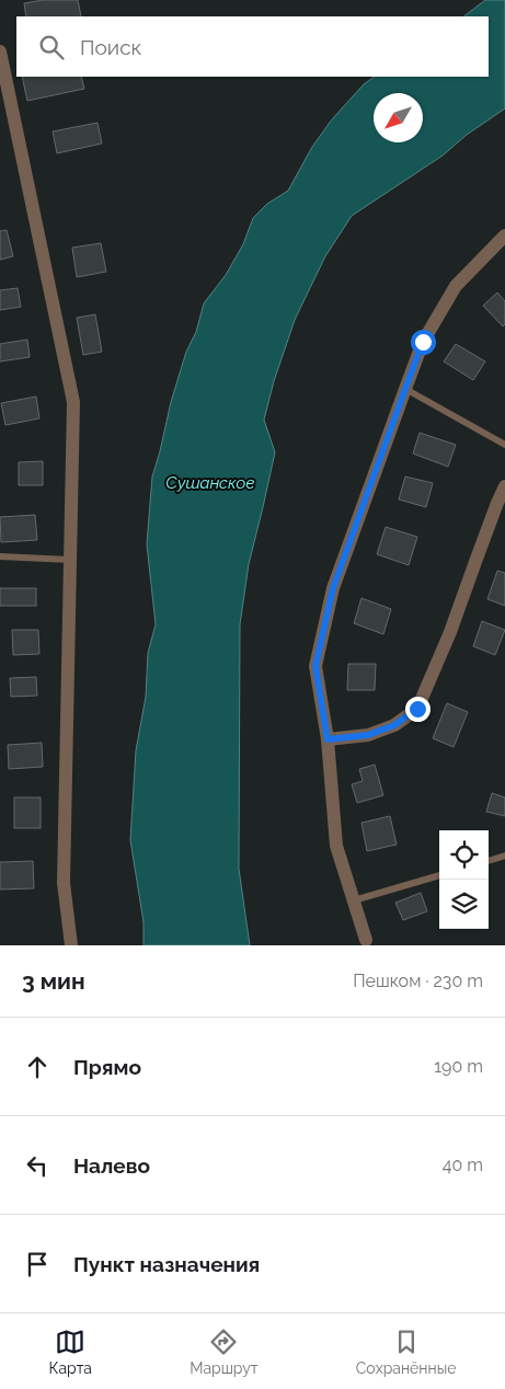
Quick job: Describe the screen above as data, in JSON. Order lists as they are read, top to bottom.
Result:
{
  "water": ["Сушанское"],
  "north": "bottom left",
  "page": {
    "search": "Поиск",
    "heading": ["3 мин", "Пешком · 230 m"],
    "list": [
      ["Прямо", "190 m"],
      ["Налево", "40 m"],
      "Пункт назначения"
    ],
    "nav": ["Карта", "Маршрут", "Сохранённые"]
  }
}
